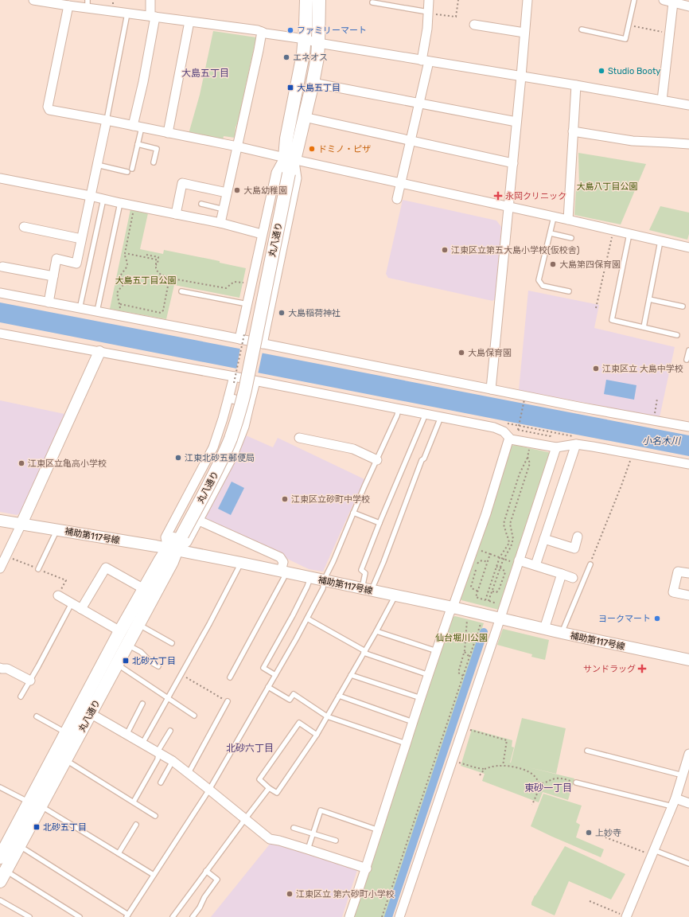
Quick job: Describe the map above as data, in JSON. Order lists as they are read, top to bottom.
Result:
{
  "streets": {
    "main road": ["丸八通り"],
    "street": ["補助第117号線"]
  },
  "crossings": [
    ["丸八通り", "補助第117号線"]
  ],
  "districts": ["大島五丁目", "北砂六丁目", "東砂一丁目"],
  "water": ["小名木川"],
  "parks": ["大島八丁目公園", "大島五丁目公園", "仙台堀川公園"],
  "places": {
    "other": [
      "ファミリーマート",
      "エネオス",
      "Studio Booty",
      "ドミノ・ピザ",
      "大島幼稚園",
      "江東区立第五大島小学校(仮校舎)",
      "大島第四保育園",
      "大島稲荷神社",
      "大島保育園",
      "江東区立 大島中学校",
      "江東北砂五郵便局",
      "江東区立亀高小学校",
      "江東区立砂町中学校",
      "ヨークマート",
      "上妙寺",
      "江東区立 第六砂町小学校"
    ],
    "transit": ["大島五丁目", "北砂六丁目", "北砂五丁目"],
    "health": ["永岡クリニック", "サンドラッグ"]
  }
}
